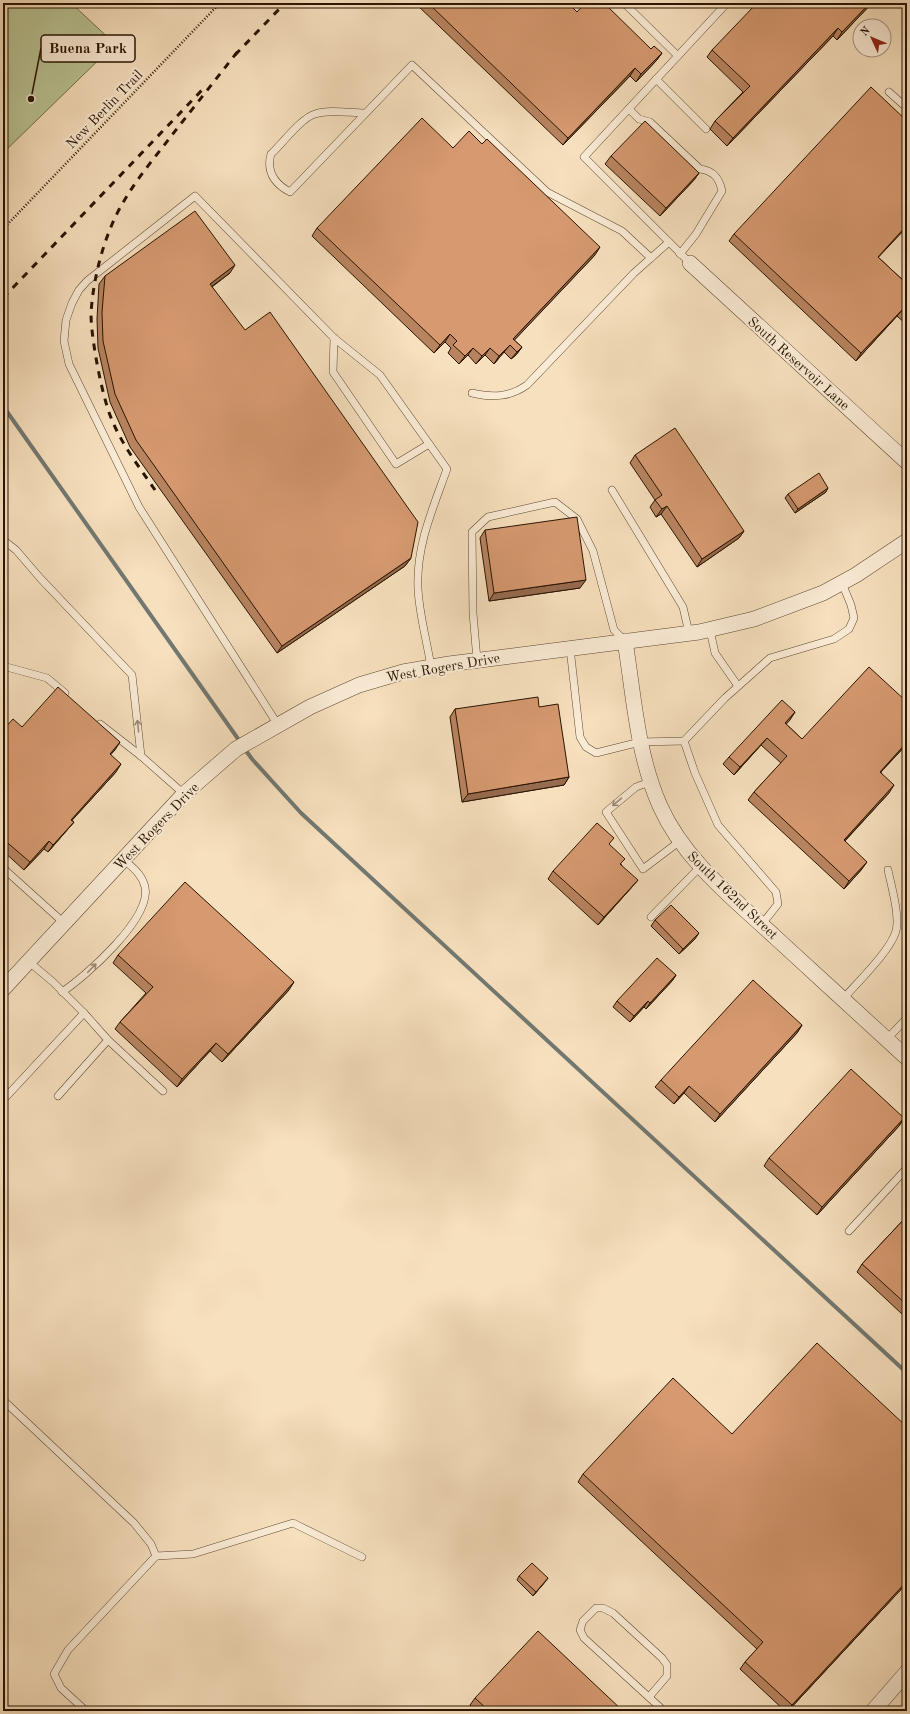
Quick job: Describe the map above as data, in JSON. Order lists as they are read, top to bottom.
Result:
{
  "streets": {
    "street": ["South Reservoir Lane", "West Rogers Drive", "South 162nd Street"],
    "path": ["New Berlin Trail"]
  },
  "crossings": [
    ["West Rogers Drive", "South 162nd Street"]
  ],
  "places": ["Buena Park"],
  "north": "top left"
}
